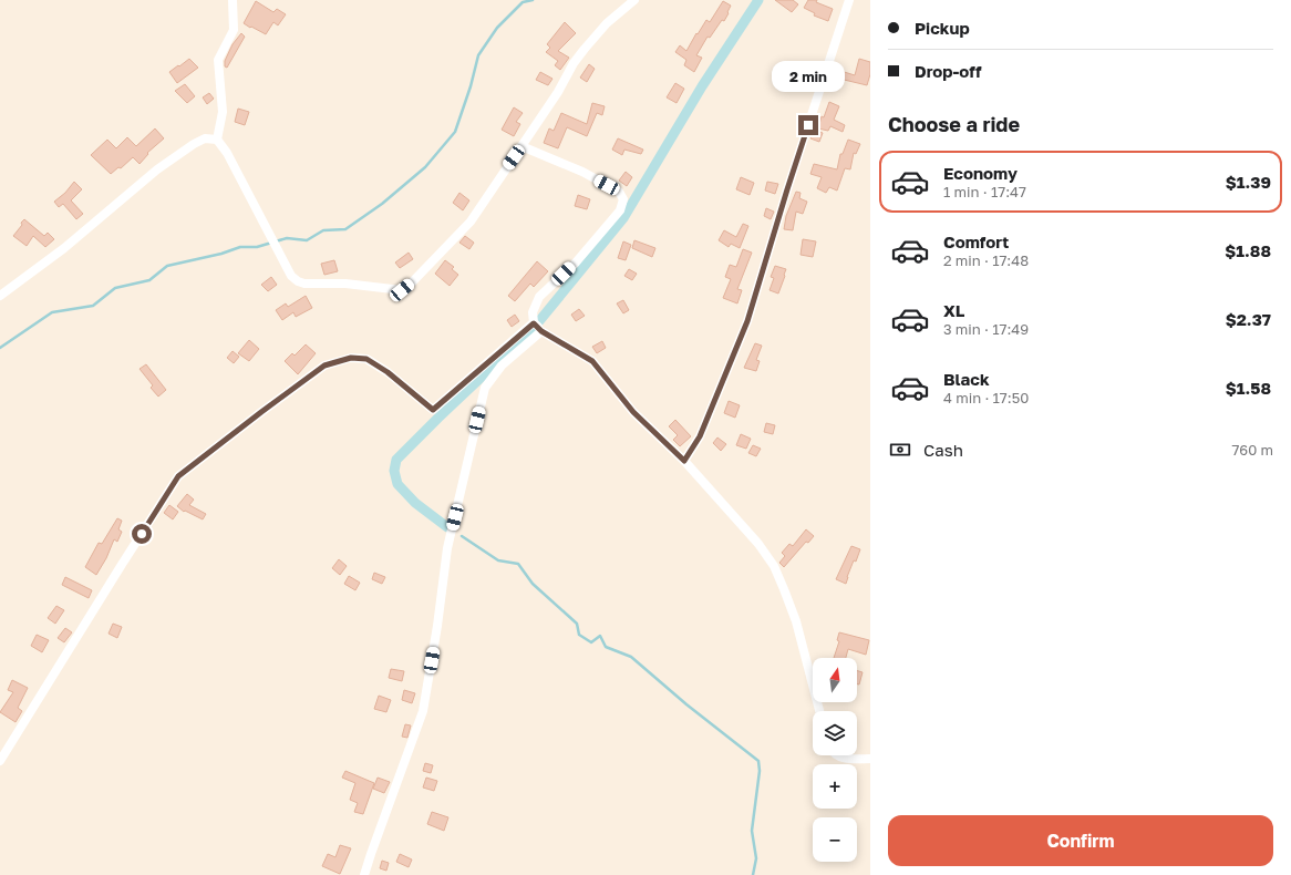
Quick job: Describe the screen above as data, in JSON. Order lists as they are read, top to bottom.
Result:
{
  "north": "top",
  "page": {
    "banner": ["Pickup", "Drop-off"],
    "bubble": "2 min",
    "heading": "Choose a ride",
    "list": [
      {
        "name": "Economy",
        "note": "1 min · 17:47",
        "value": "$1.39"
      },
      {
        "name": "Comfort",
        "note": "2 min · 17:48",
        "value": "$1.88"
      },
      {
        "name": "XL",
        "note": "3 min · 17:49",
        "value": "$2.37"
      },
      {
        "name": "Black",
        "note": "4 min · 17:50",
        "value": "$1.58"
      }
    ],
    "pay": ["Cash", "760 m"],
    "map_buttons": ["+", "−"],
    "buttons": "Confirm"
  }
}
